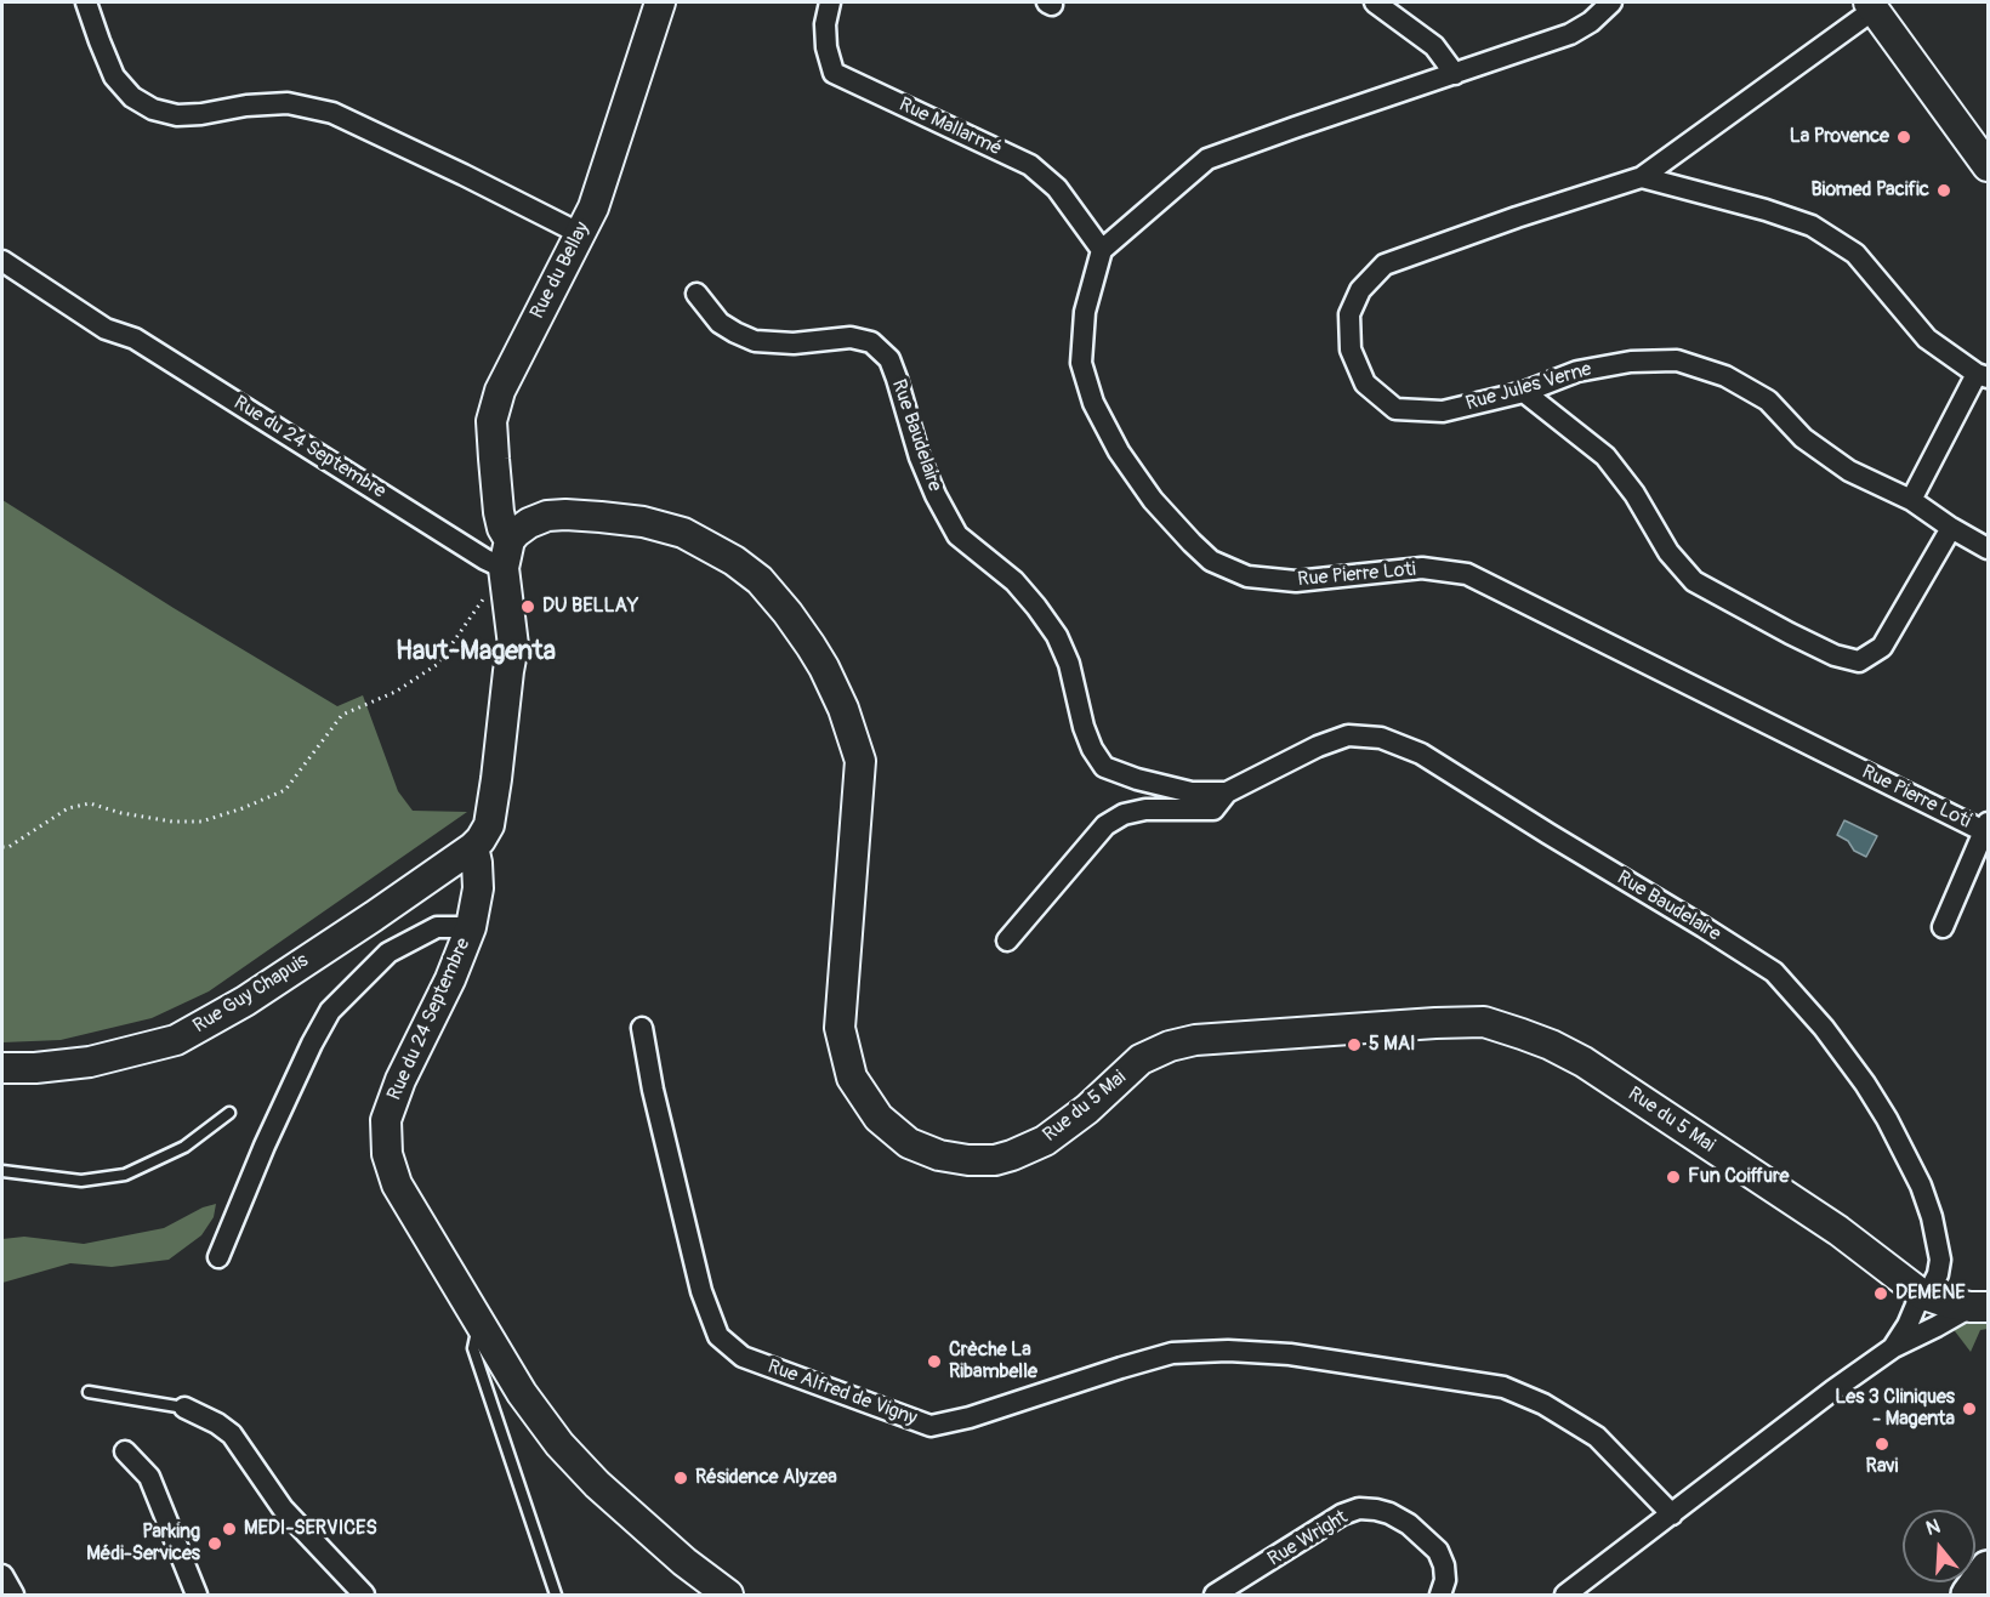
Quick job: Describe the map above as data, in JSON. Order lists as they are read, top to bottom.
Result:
{
  "streets": {
    "main road": [
      "Rue du Bellay",
      "Rue du 24 Septembre",
      "Rue Guy Chapuis",
      "Rue du 5 Mai"
    ],
    "street": [
      "Rue Mallarmé",
      "Rue Jules Verne",
      "Rue Baudelaire",
      "Rue Pierre Loti",
      "Rue Alfred de Vigny",
      "Rue Wright"
    ]
  },
  "crossings": [
    ["Rue Mallarmé", "Rue Pierre Loti"],
    ["Rue du Bellay", "Rue du 24 Septembre"],
    ["Rue du Bellay", "Rue du 5 Mai"],
    ["Rue Baudelaire", "Rue du 5 Mai"],
    ["Rue du 24 Septembre", "Rue Guy Chapuis"],
    ["Rue du 24 Septembre", "Rue du 5 Mai"]
  ],
  "districts": ["Haut-Magenta"],
  "places": [
    "La Provence",
    "Biomed Pacific",
    "DU BELLAY",
    "5 MAI",
    "Fun Coiffure",
    "DEMENE",
    "Crèche La Ribambelle",
    "Les 3 Cliniques - Magenta",
    "Ravi",
    "Résidence Alyzea",
    "MEDI-SERVICES",
    "Parking Médi-Services"
  ],
  "north": "top"
}
